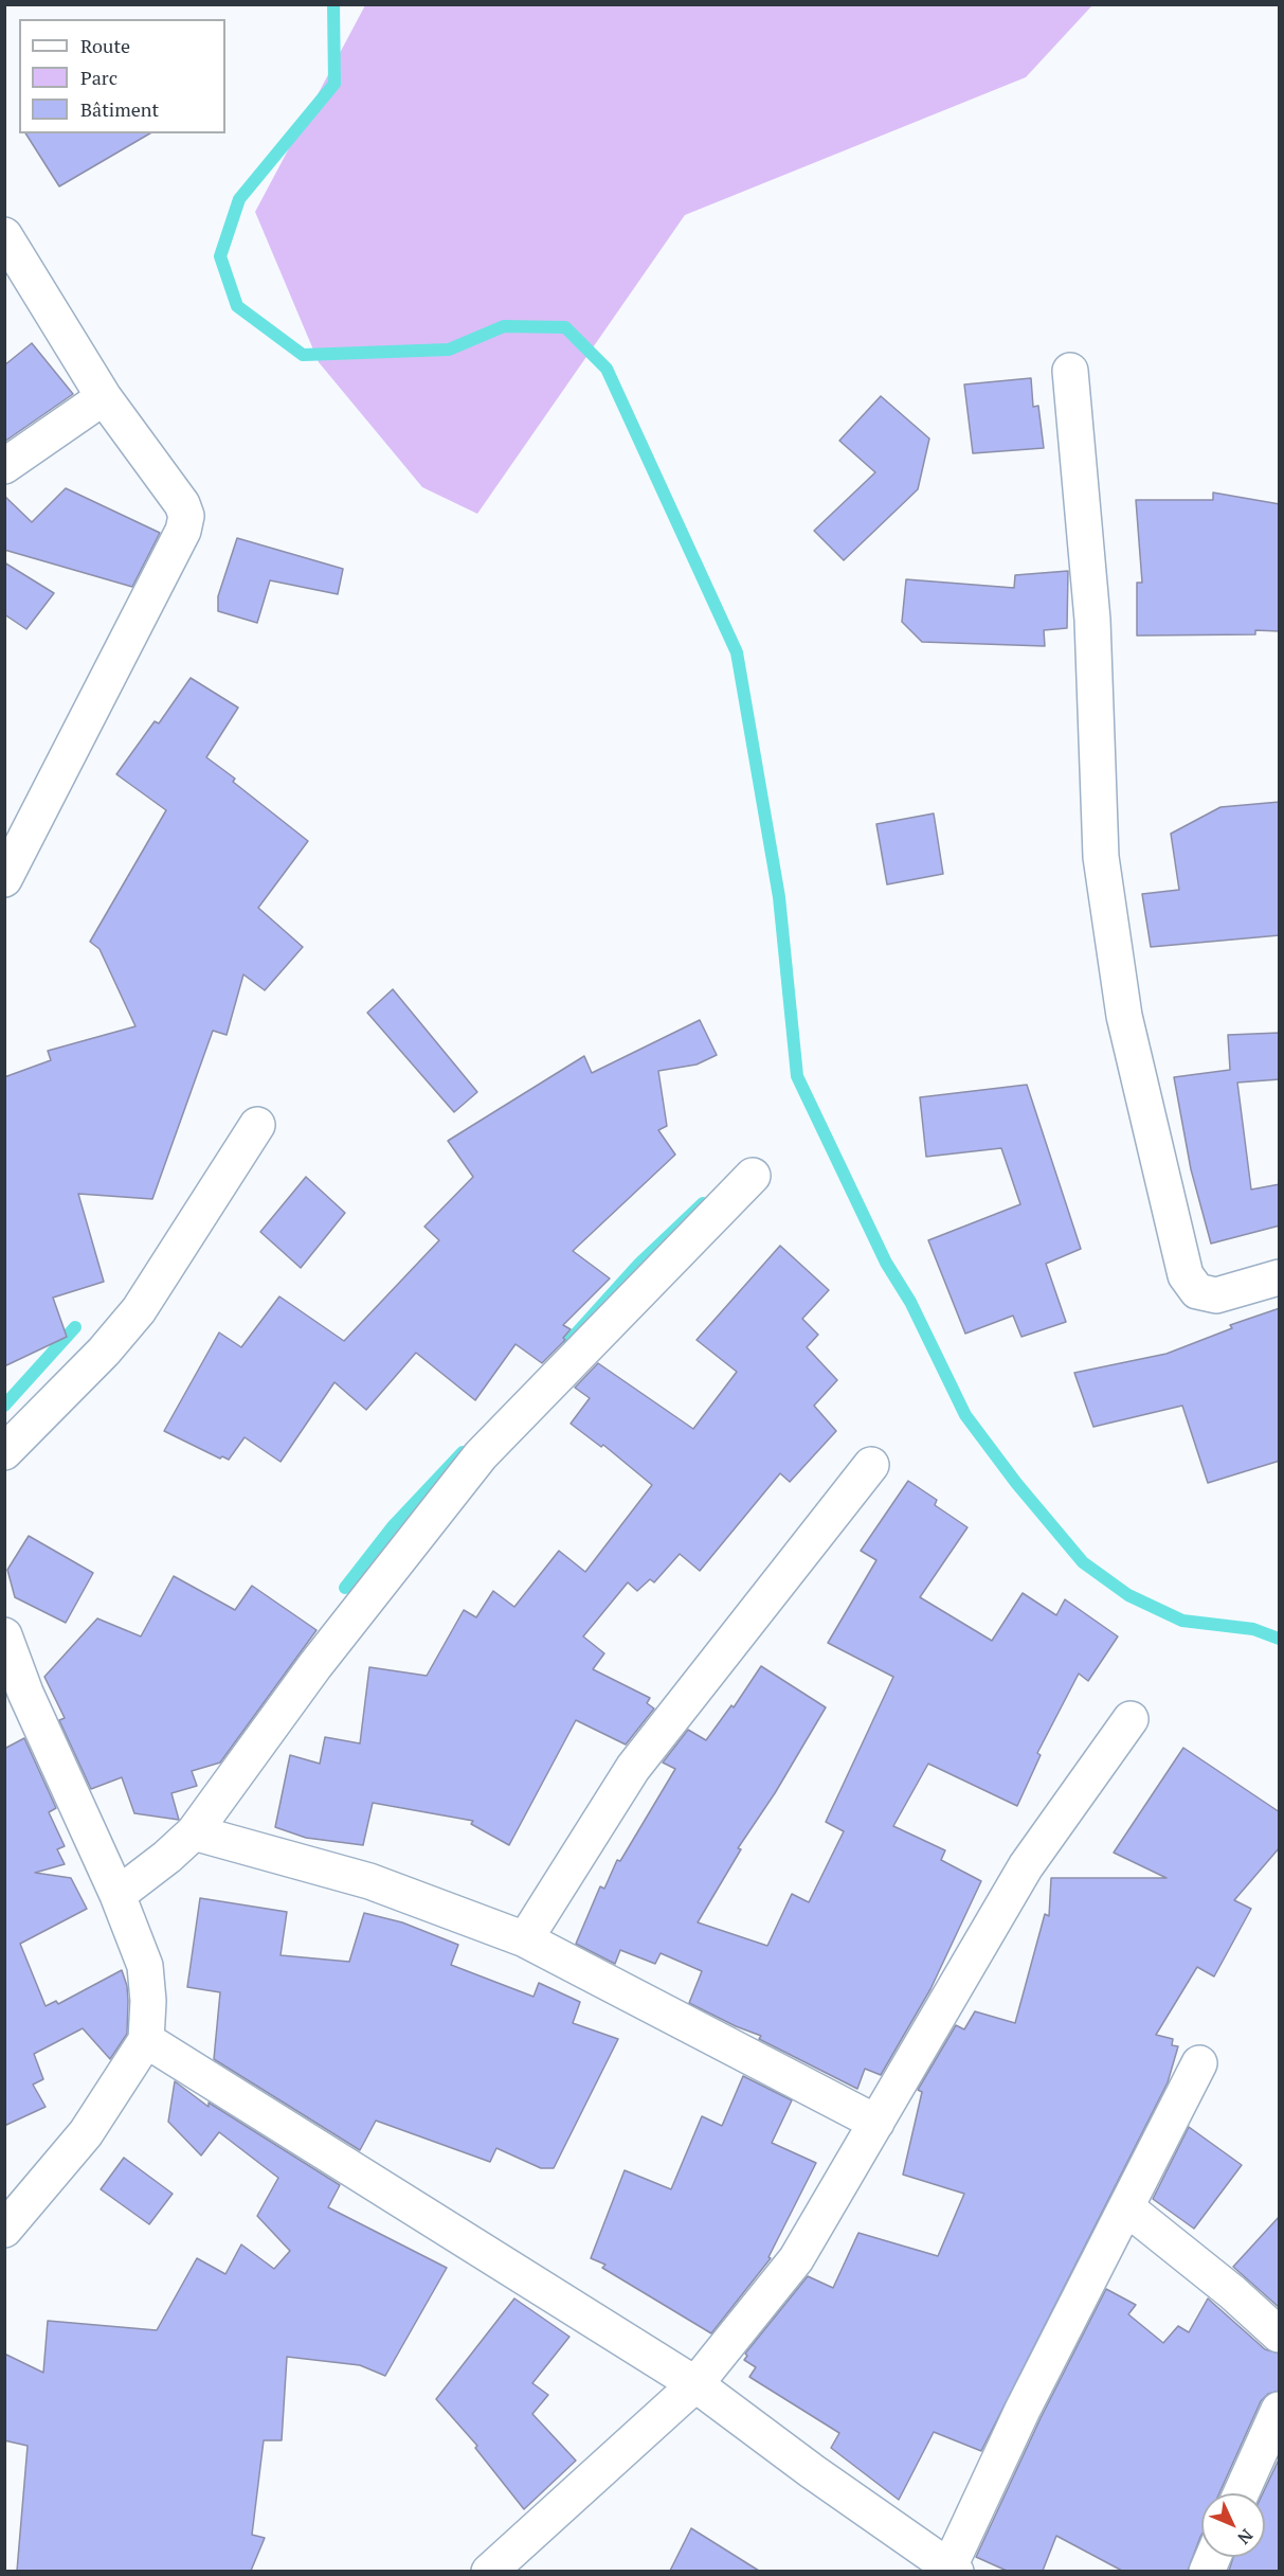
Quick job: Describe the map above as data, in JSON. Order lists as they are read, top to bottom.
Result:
{
  "legend": ["Route", "Parc", "Bâtiment"],
  "north": "bottom right"
}
